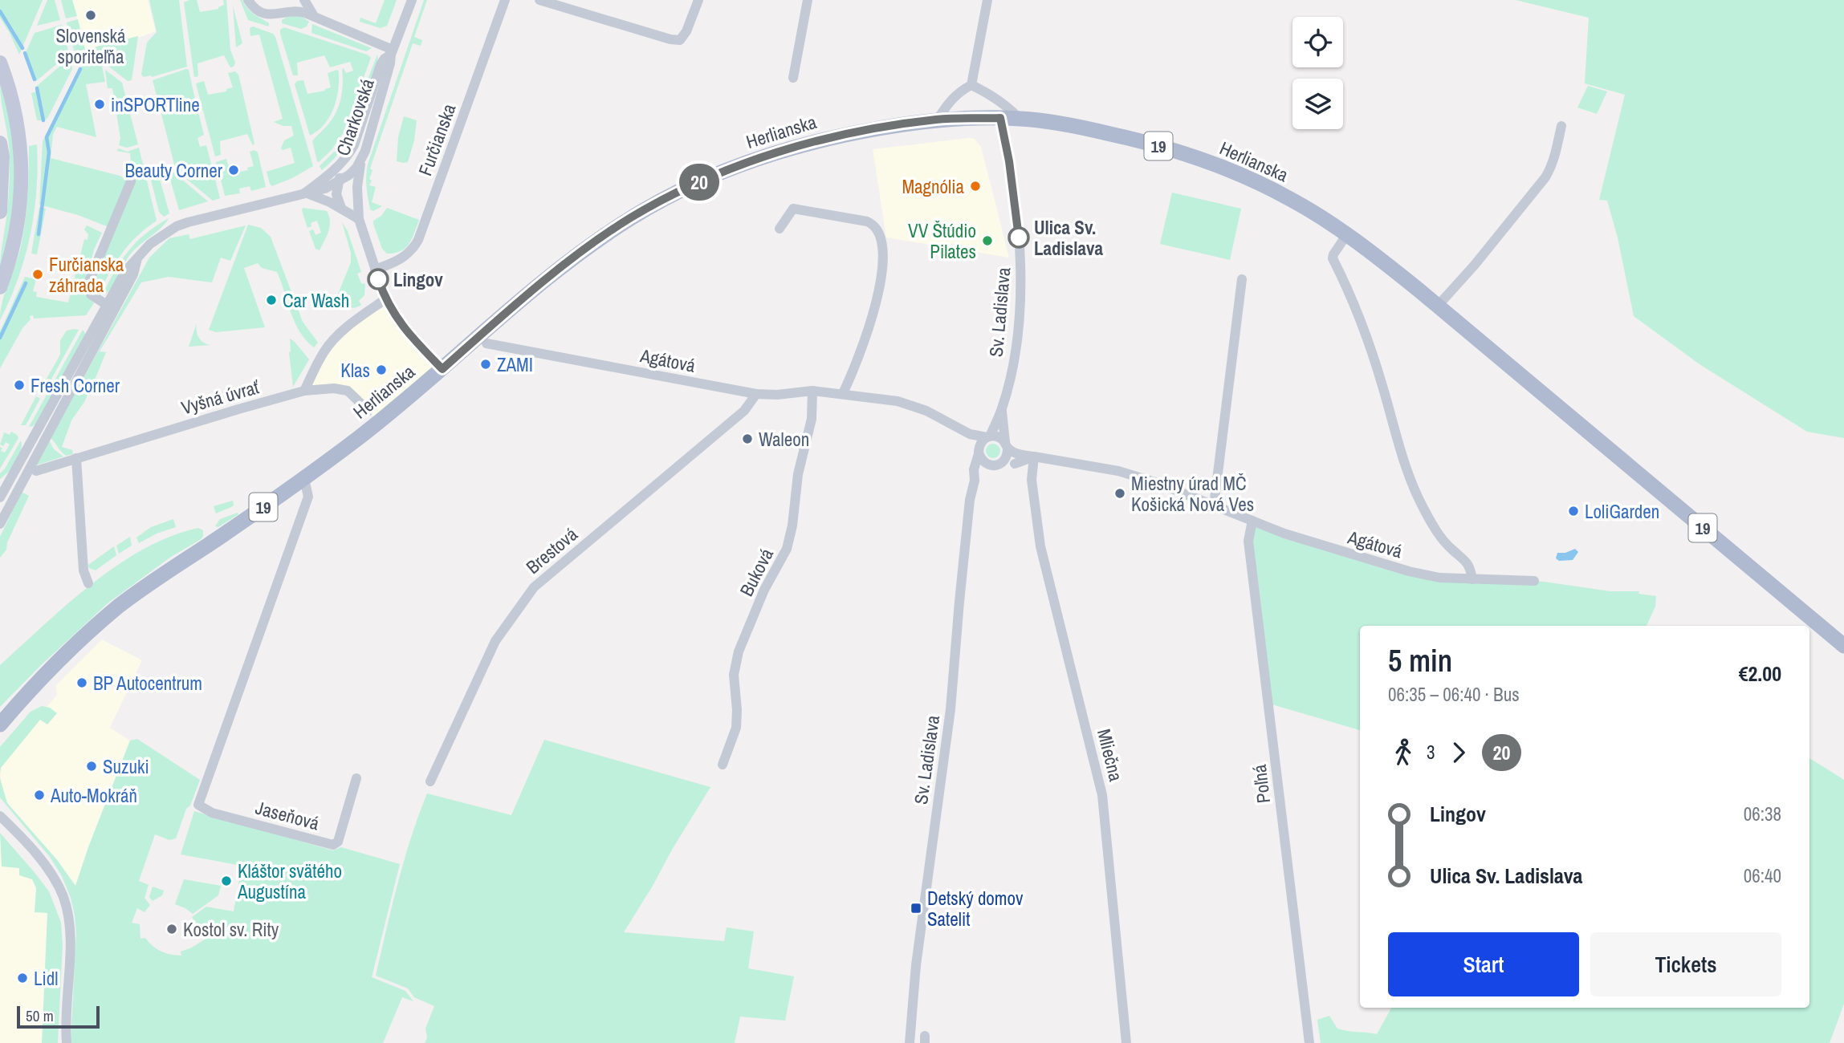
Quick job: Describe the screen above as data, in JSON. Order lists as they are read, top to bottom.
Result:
{
  "streets": {
    "main road": ["Herlianska", "19"],
    "street": [
      "Charkovská",
      "Furčianska",
      "Sv. Ladislava",
      "Agátová",
      "Vyšná úvrať",
      "Brestová",
      "Buková",
      "Mliečna",
      "Poľná",
      "Jaseňová"
    ]
  },
  "crossings": [
    ["Herlianska", "19"],
    ["Herlianska", "Sv. Ladislava"],
    ["Herlianska", "Jaseňová"],
    ["Sv. Ladislava", "Agátová"],
    ["Agátová", "Brestová"],
    ["Agátová", "Buková"],
    ["Agátová", "Mliečna"],
    ["Agátová", "Poľná"]
  ],
  "places": {
    "other": [
      "Slovenská sporiteľňa",
      "inSPORTline",
      "Beauty Corner",
      "Magnólia",
      "Ulica Sv. Ladislava",
      "VV Štúdio Pilates",
      "Furčianska záhrada",
      "Lingov",
      "Car Wash",
      "ZAMI",
      "Klas",
      "Fresh Corner",
      "Waleon",
      "Miestny úrad MČ Košická Nová Ves",
      "LoliGarden",
      "BP Autocentrum",
      "Suzuki",
      "Auto-Mokráň",
      "Kláštor svätého Augustína",
      "Kostol sv. Rity",
      "Lidl"
    ],
    "transit": ["Detský domov Satelit"]
  },
  "lines": ["bus line 20"],
  "scale_bar": "50 m",
  "page": {
    "on_map": "20",
    "heading": ["5 min", "06:35 – 06:40 · Bus", "€2.00"],
    "legs": ["3", "20"],
    "list": [
      {
        "name": "Lingov",
        "value": "06:38"
      },
      {
        "name": "Ulica Sv. Ladislava",
        "value": "06:40"
      }
    ],
    "buttons": ["Start", "Tickets"],
    "scale": "50 m"
  }
}
